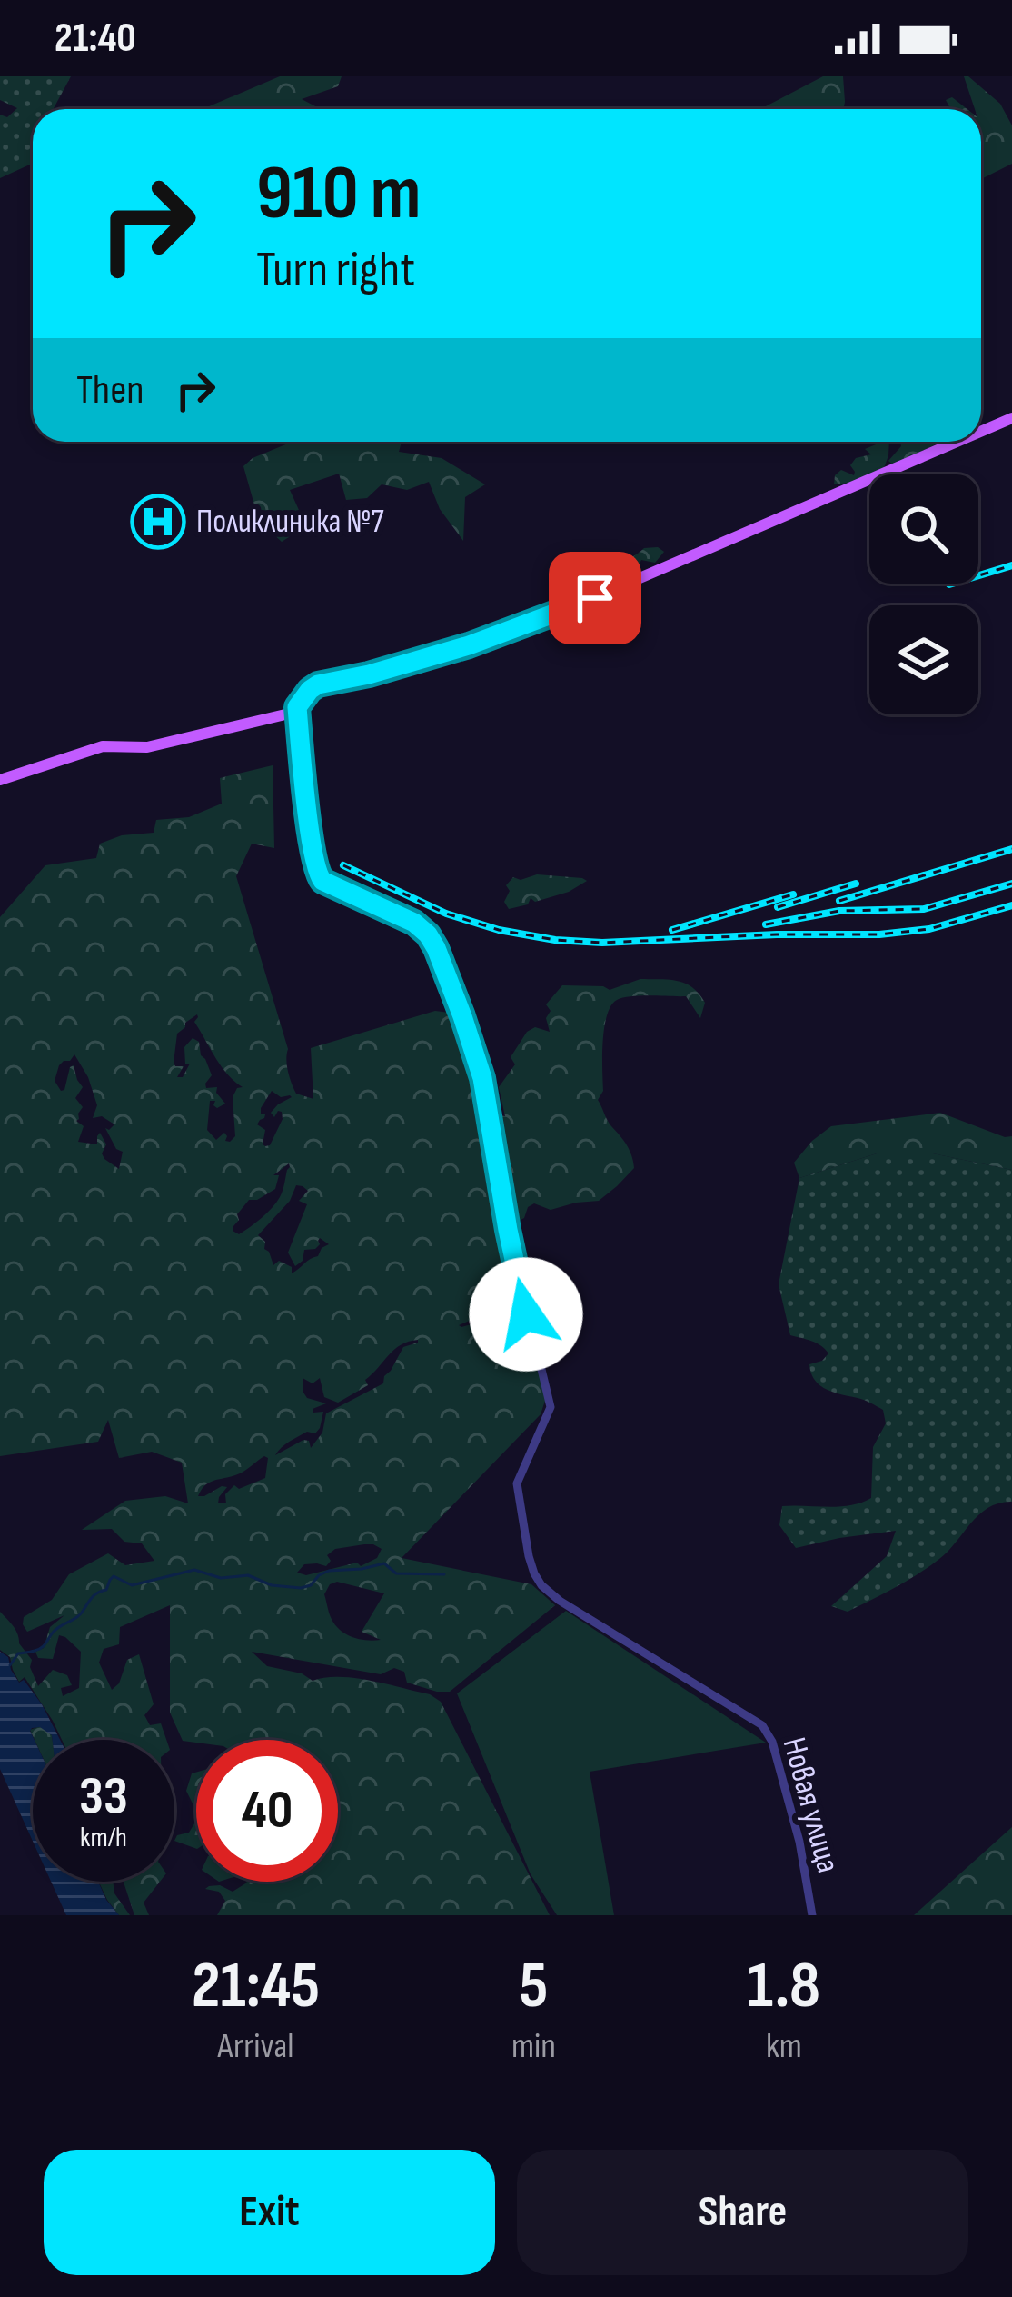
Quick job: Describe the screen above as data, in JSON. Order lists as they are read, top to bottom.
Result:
{
  "streets": {
    "street": ["Новая улица"]
  },
  "places": {
    "hospital": ["Поликлиника №7"]
  },
  "page": {
    "status": "21:40",
    "turn": ["910 m", "Turn right"],
    "then": "Then",
    "speed": "33 km/h",
    "limit": "40",
    "eta": [
      "21:45",
      "Arrival",
      "5",
      "min",
      "1.8",
      "km"
    ],
    "buttons": ["Exit", "Share"]
  }
}
